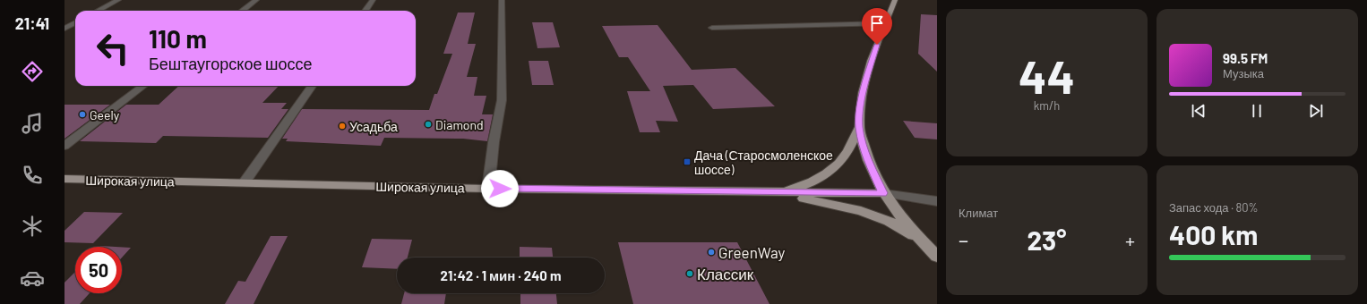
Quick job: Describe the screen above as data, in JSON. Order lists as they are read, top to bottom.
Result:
{
  "streets": {
    "main road": ["Широкая улица"]
  },
  "places": {
    "other": [
      "Geely",
      "Diamond",
      "Усадьба",
      "GreenWay",
      "Классик"
    ],
    "transit": ["Дача (Старосмоленское шоссе)"]
  },
  "page": {
    "tabs": "21:41",
    "tile": [
      ["44", "km/h"],
      "Климат",
      ["Запас хода · 80%", "400 km"]
    ],
    "turn": ["110 m", "Бештаугорское шоссе"],
    "song": ["99.5 FM", "Музыка"],
    "heat": ["−", "23°", "+"],
    "limit": "50",
    "trip": "21:42 · 1 мин · 240 m"
  }
}
